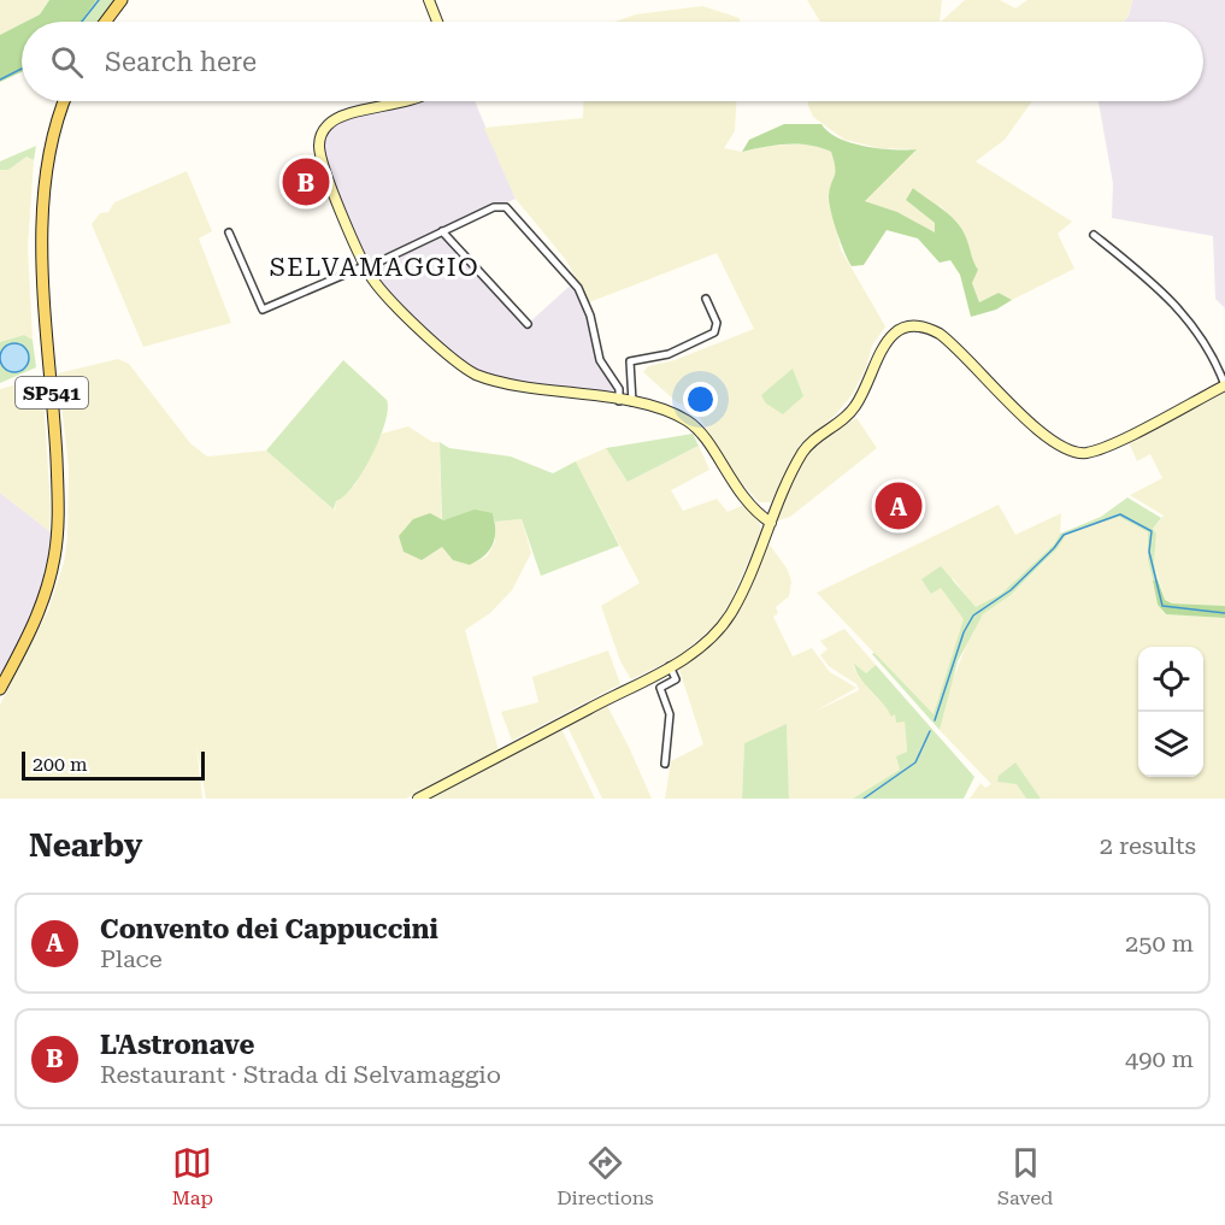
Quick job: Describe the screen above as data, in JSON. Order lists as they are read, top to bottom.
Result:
{
  "streets": {
    "main road": ["SP541"]
  },
  "districts": ["SELVAMAGGIO"],
  "scale_bar": "200 m",
  "page": {
    "search": "Search here",
    "pins": ["B", "A"],
    "scale": "200 m",
    "heading": ["Nearby", "2 results"],
    "list": [
      {
        "mark": "A",
        "name": "Convento dei Cappuccini",
        "note": "Place",
        "value": "250 m"
      },
      {
        "mark": "B",
        "name": "L'Astronave",
        "note": "Restaurant · Strada di Selvamaggio",
        "value": "490 m"
      }
    ],
    "nav": ["Map", "Directions", "Saved"]
  }
}
